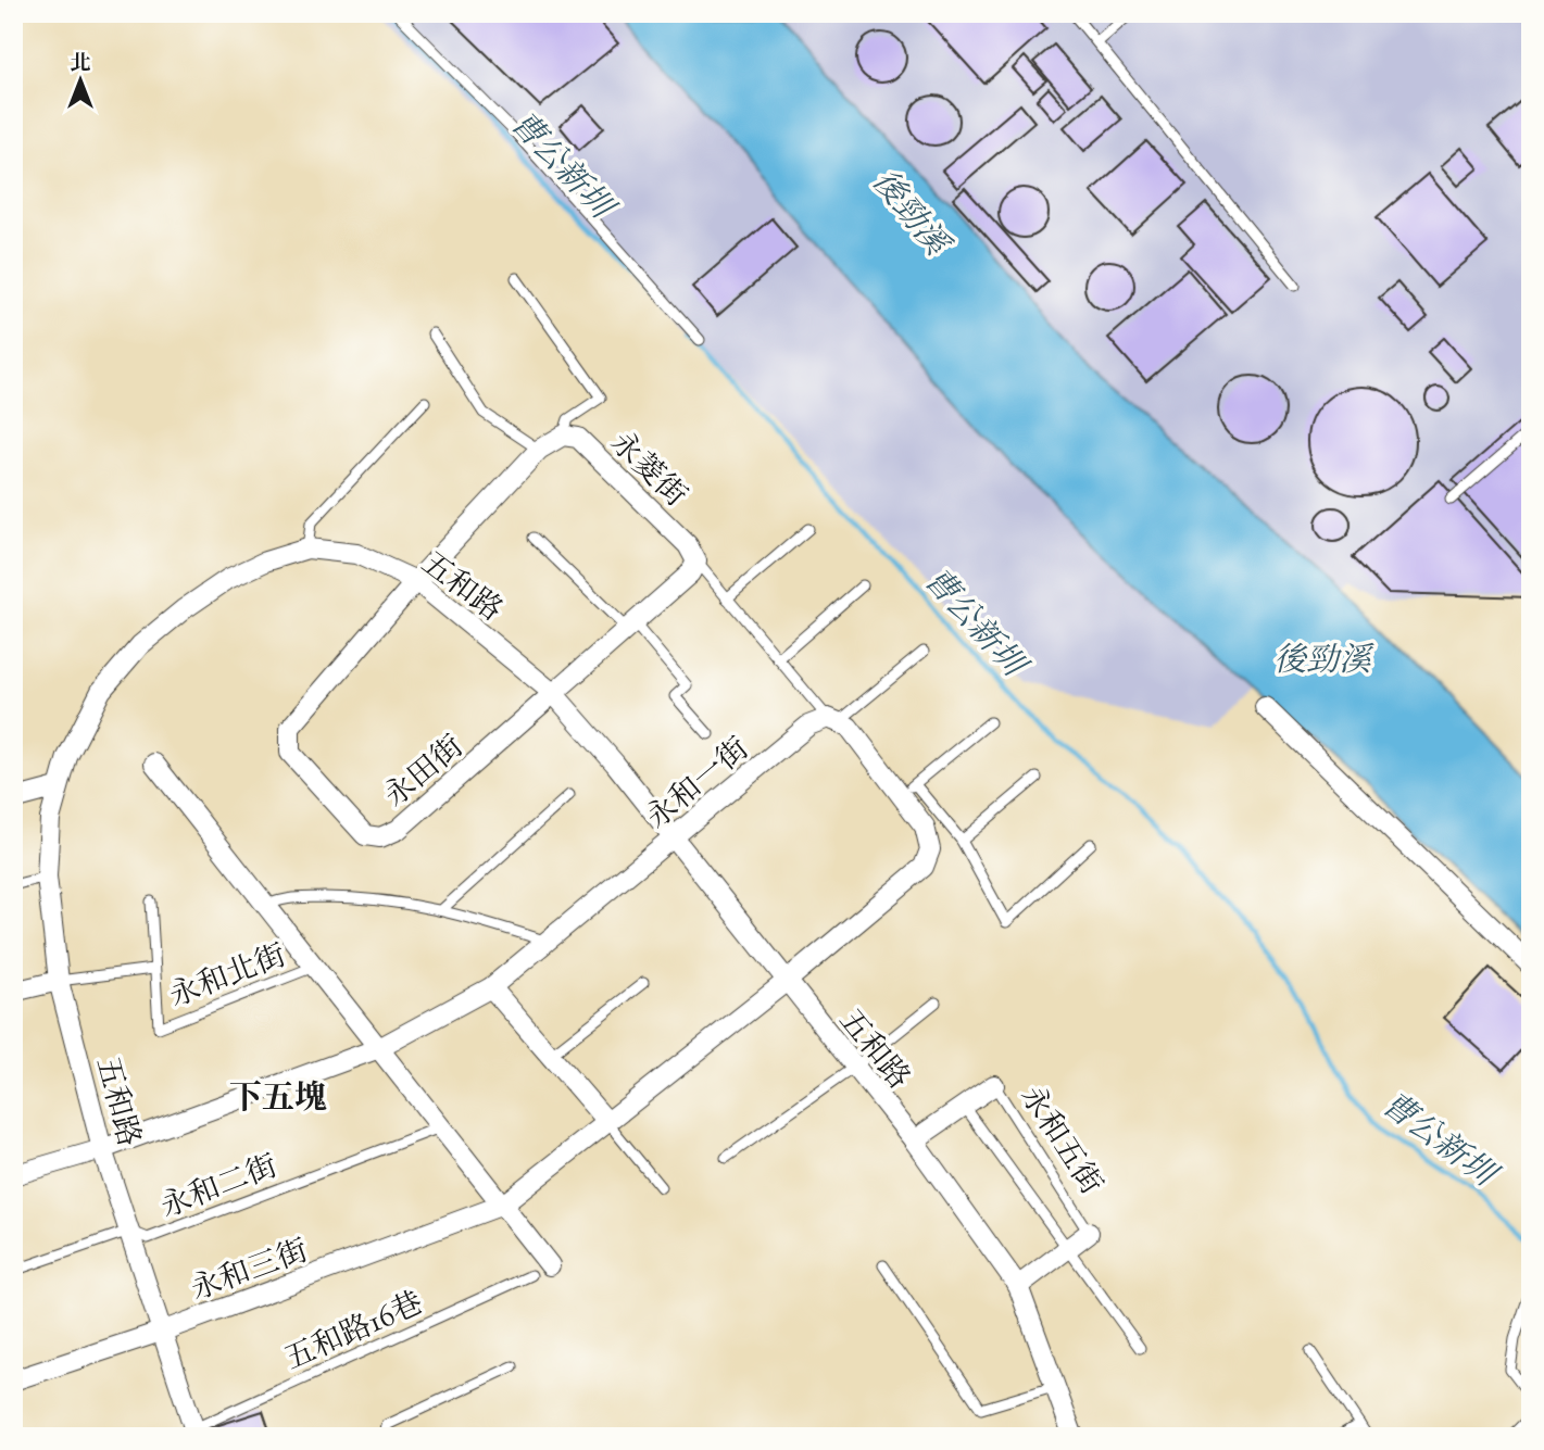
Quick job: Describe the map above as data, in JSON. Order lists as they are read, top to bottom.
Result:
{
  "streets": {
    "street": [
      "永菱街",
      "五和路",
      "永田街",
      "永和一街",
      "永和五街",
      "永和三街"
    ],
    "lane": ["永和北街", "永和二街", "五和路16巷"]
  },
  "crossings": [
    ["永菱街", "五和路"],
    ["永菱街", "永田街"],
    ["五和路", "永田街"],
    ["五和路", "永和一街"],
    ["五和路", "永和五街"],
    ["五和路", "永和二街"],
    ["五和路", "永和三街"],
    ["五和路", "五和路16巷"]
  ],
  "districts": ["下五塊"],
  "water": ["曹公新圳", "後勁溪"],
  "north": "top"
}
